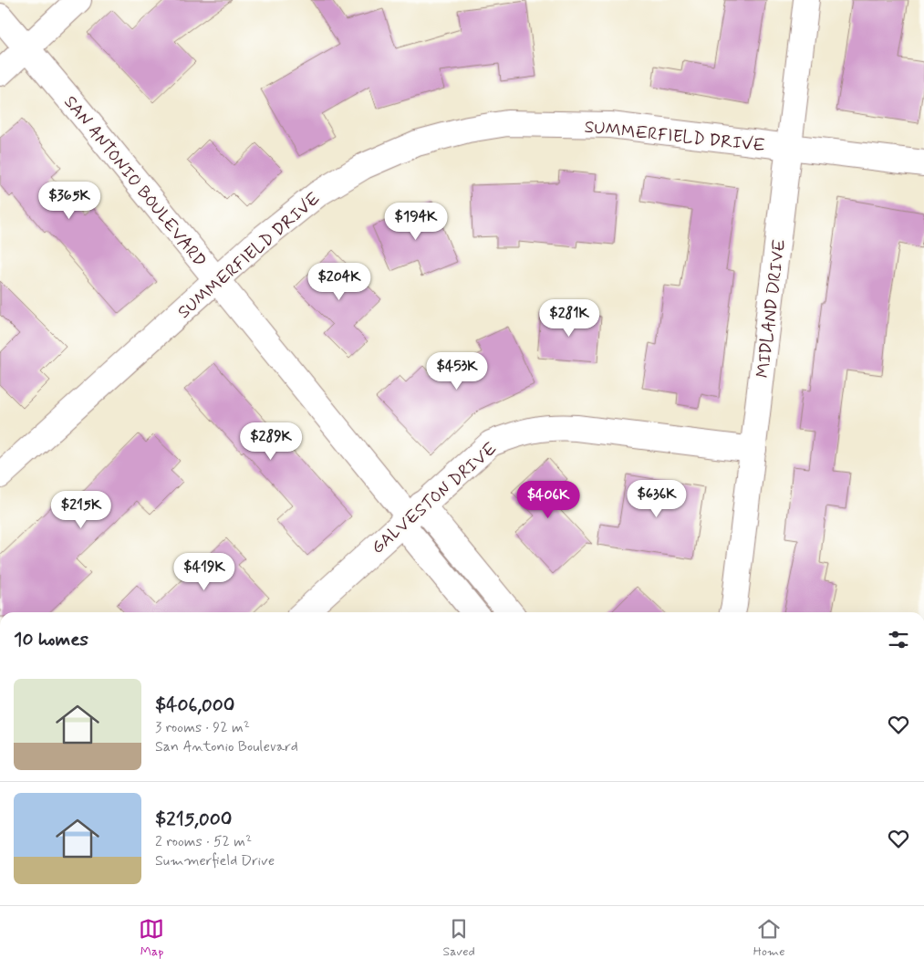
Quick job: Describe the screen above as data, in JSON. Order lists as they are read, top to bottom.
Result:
{
  "streets": {
    "street": [
      "SUMMERFIELD DRIVE",
      "SAN ANTONIO BOULEVARD",
      "MIDLAND DRIVE",
      "GALVESTON DRIVE"
    ]
  },
  "crossings": [
    ["SUMMERFIELD DRIVE", "SAN ANTONIO BOULEVARD"],
    ["SUMMERFIELD DRIVE", "MIDLAND DRIVE"],
    ["SAN ANTONIO BOULEVARD", "GALVESTON DRIVE"],
    ["MIDLAND DRIVE", "GALVESTON DRIVE"]
  ],
  "page": {
    "price": [
      "$365K",
      "$194K",
      "$204K",
      "$281K",
      "$453K",
      "$289K",
      "$636K",
      "$406K",
      "$215K",
      "$419K"
    ],
    "heading": "10 homes",
    "list": [
      {
        "name": "$406,000",
        "note": "3 rooms · 92 m² · San Antonio Boulevard"
      },
      {
        "name": "$215,000",
        "note": "2 rooms · 52 m² · Summerfield Drive"
      }
    ],
    "tabs": ["Map", "Saved", "Home"]
  }
}
